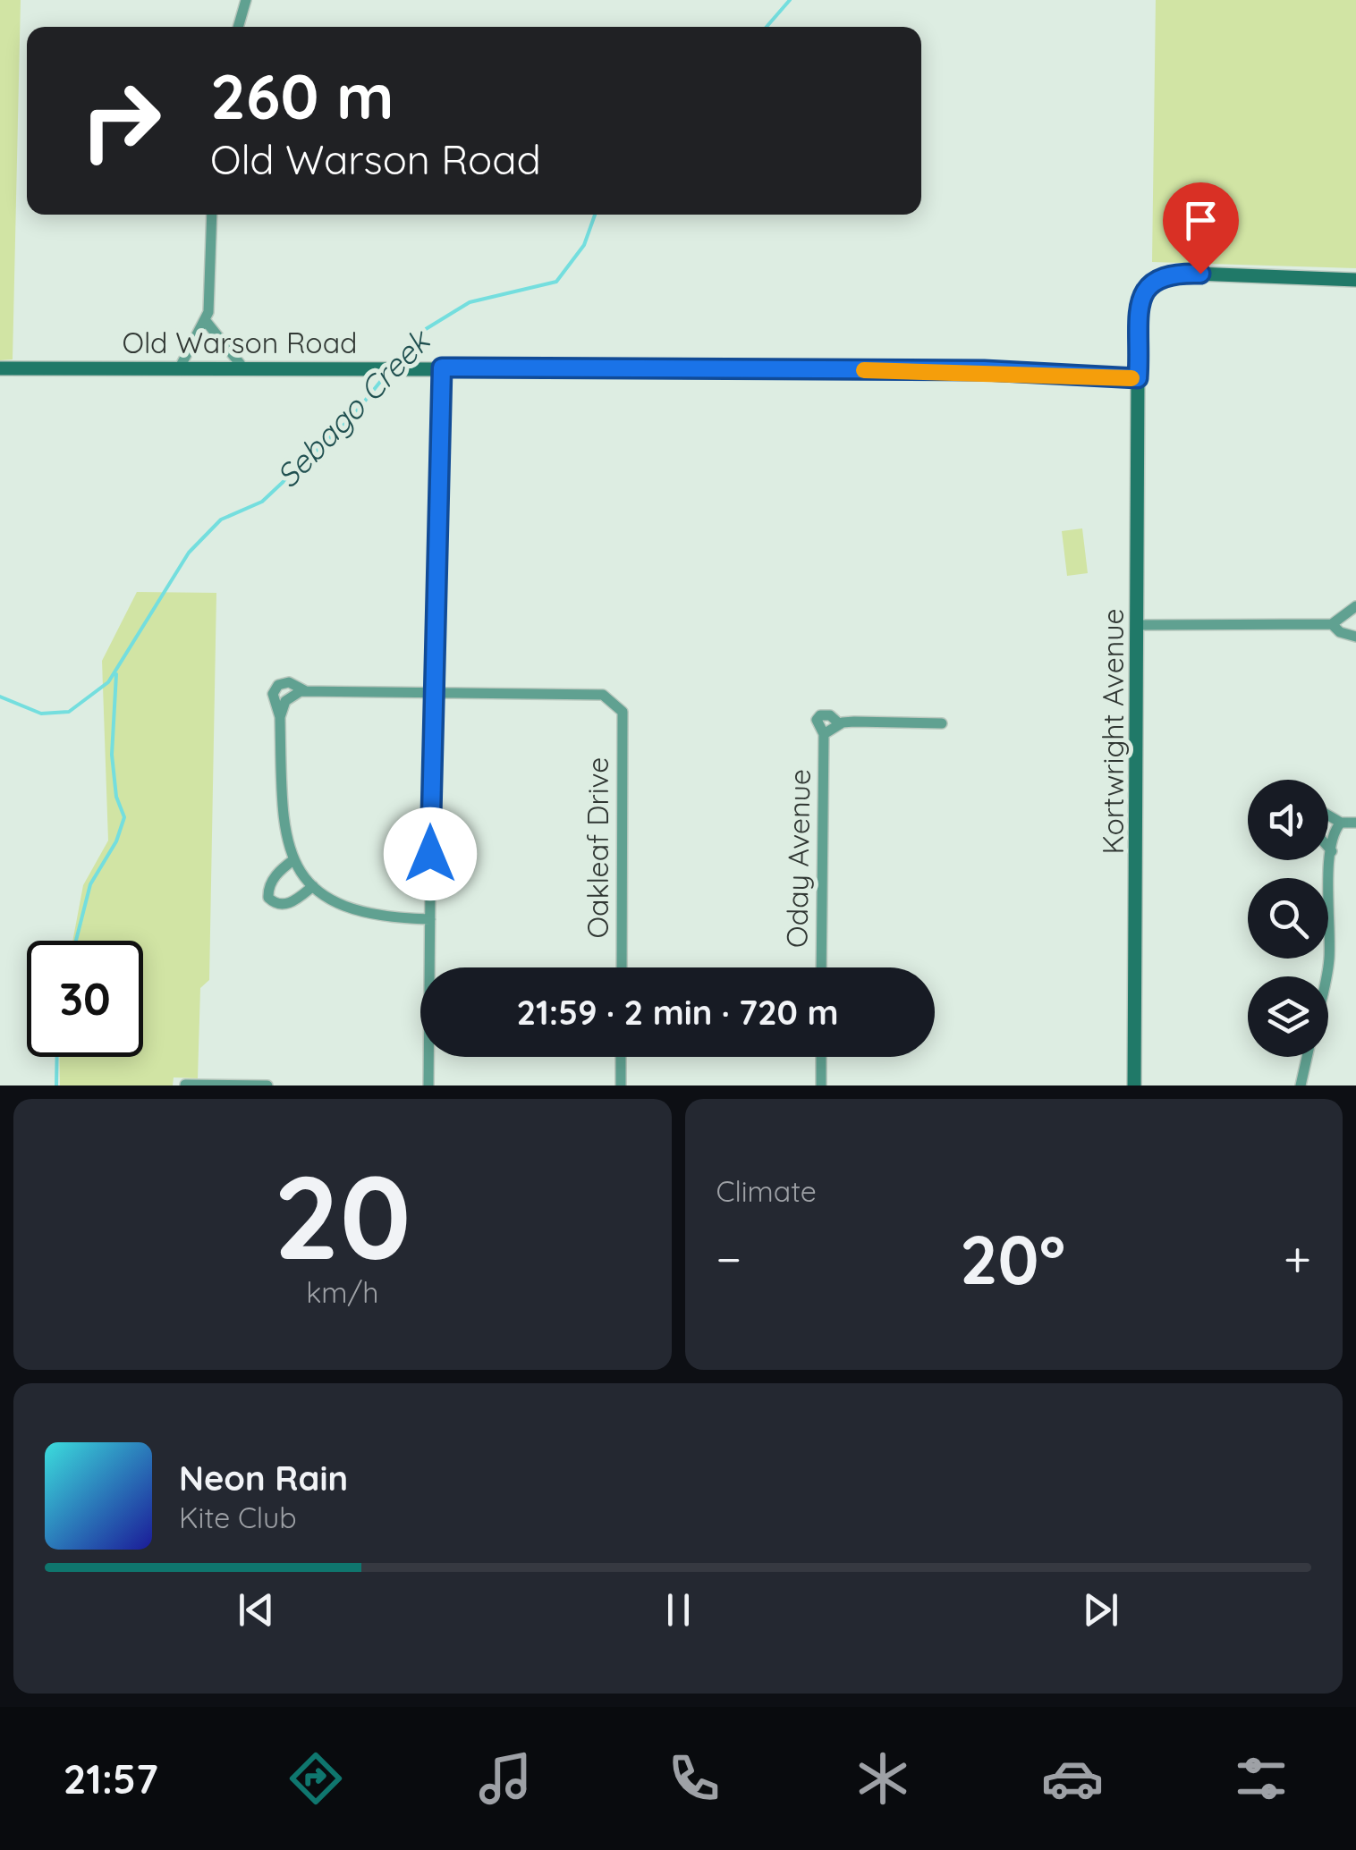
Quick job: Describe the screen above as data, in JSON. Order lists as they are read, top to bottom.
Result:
{
  "streets": {
    "street": [
      "Old Warson Road",
      "Kortwright Avenue",
      "Oakleaf Drive",
      "Oday Avenue"
    ]
  },
  "crossings": [
    ["Old Warson Road", "Kortwright Avenue"]
  ],
  "water": ["Sebago Creek"],
  "page": {
    "turn": ["260 m", "Old Warson Road"],
    "limit": "30",
    "trip": "21:59 · 2 min · 720 m",
    "tile": [
      ["20", "km/h"],
      "Climate"
    ],
    "heat": ["−", "20°", "+"],
    "song": ["Neon Rain", "Kite Club"],
    "tabs": "21:57"
  }
}
